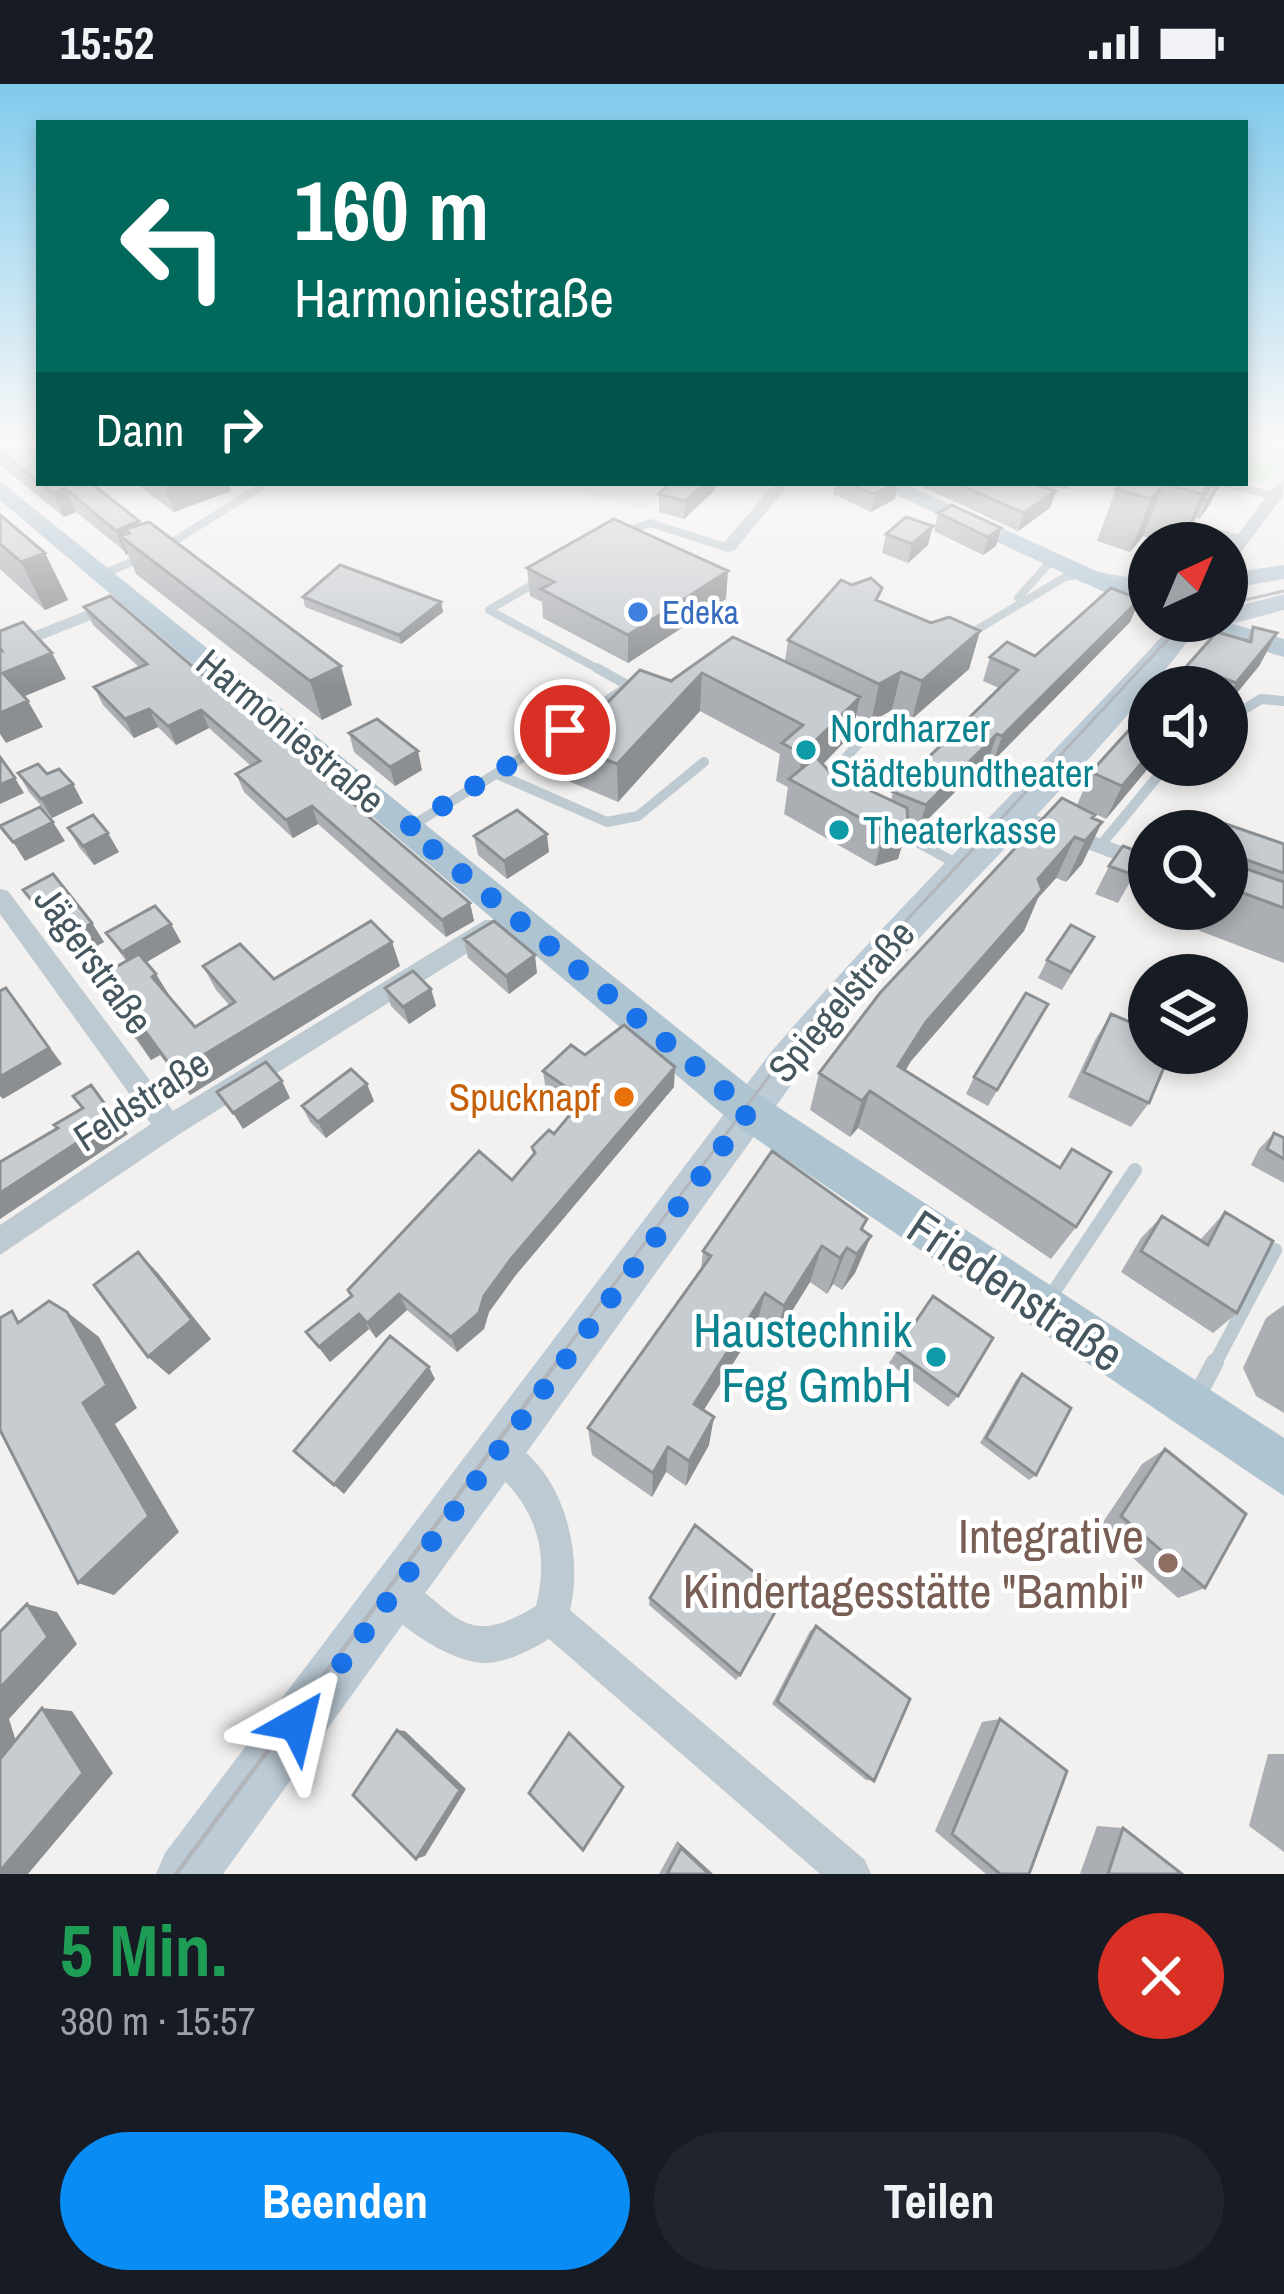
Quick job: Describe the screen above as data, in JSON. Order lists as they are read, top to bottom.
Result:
{
  "streets": {
    "main road": ["Harmoniestraße", "Friedenstraße"],
    "street": ["Jägerstraße", "Spiegelstraße", "Feldstraße"]
  },
  "crossings": [
    ["Harmoniestraße", "Spiegelstraße"],
    ["Harmoniestraße", "Feldstraße"],
    ["Harmoniestraße", "Friedenstraße"],
    ["Jägerstraße", "Feldstraße"],
    ["Spiegelstraße", "Friedenstraße"]
  ],
  "places": [
    "Edeka",
    "Nordharzer Städtebundtheater",
    "Theaterkasse",
    "Spucknapf",
    "Haustechnik Feg GmbH",
    "Integrative Kindertagesstätte \"Bambi\""
  ],
  "north": "top right",
  "page": {
    "status": "15:52",
    "turn": ["160 m", "Harmoniestraße"],
    "then": "Dann",
    "heading": ["5 Min.", "380 m · 15:57"],
    "buttons": ["Beenden", "Teilen"]
  }
}
